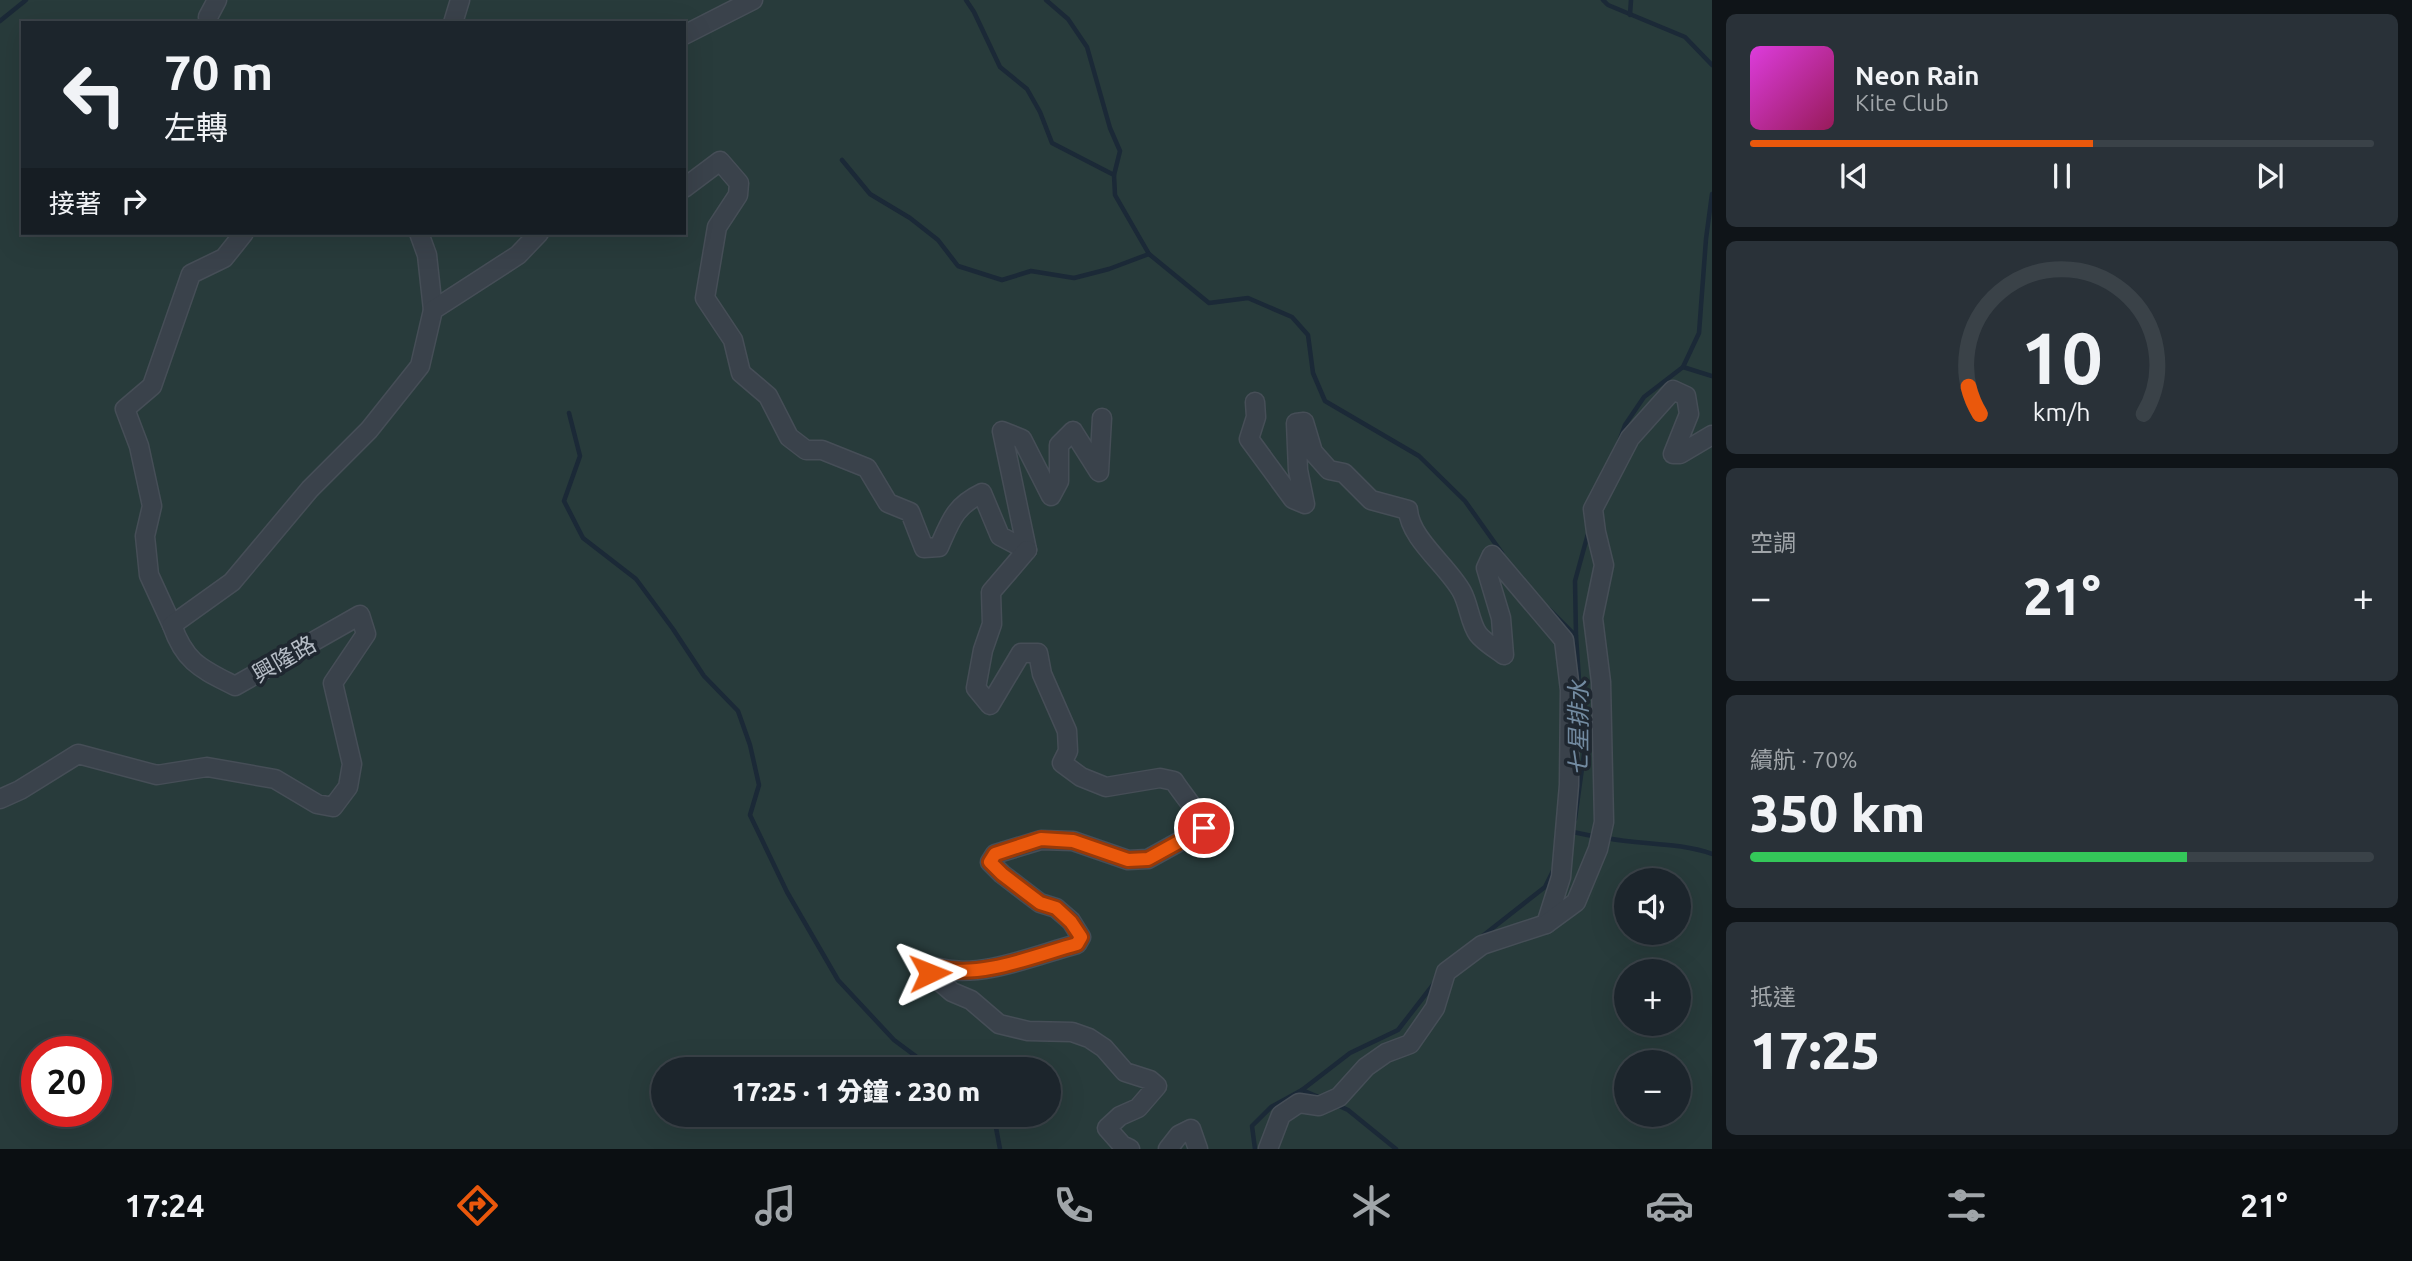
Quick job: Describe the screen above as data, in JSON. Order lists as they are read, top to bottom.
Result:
{
  "streets": {
    "street": ["興隆路"]
  },
  "water": ["七星排水"],
  "page": {
    "turn": ["70 m", "左轉"],
    "song": ["Neon Rain", "Kite Club"],
    "then": "接著",
    "tile": [
      "空調",
      ["續航 · 70%", "350 km"],
      ["抵達", "17:25"]
    ],
    "heat": ["−", "21°", "+"],
    "map_buttons": ["+", "−"],
    "limit": "20",
    "trip": "17:25 · 1 分鐘 · 230 m",
    "tabs": ["17:24", "21°"],
    "gauge": ["10", "km/h"]
  }
}
